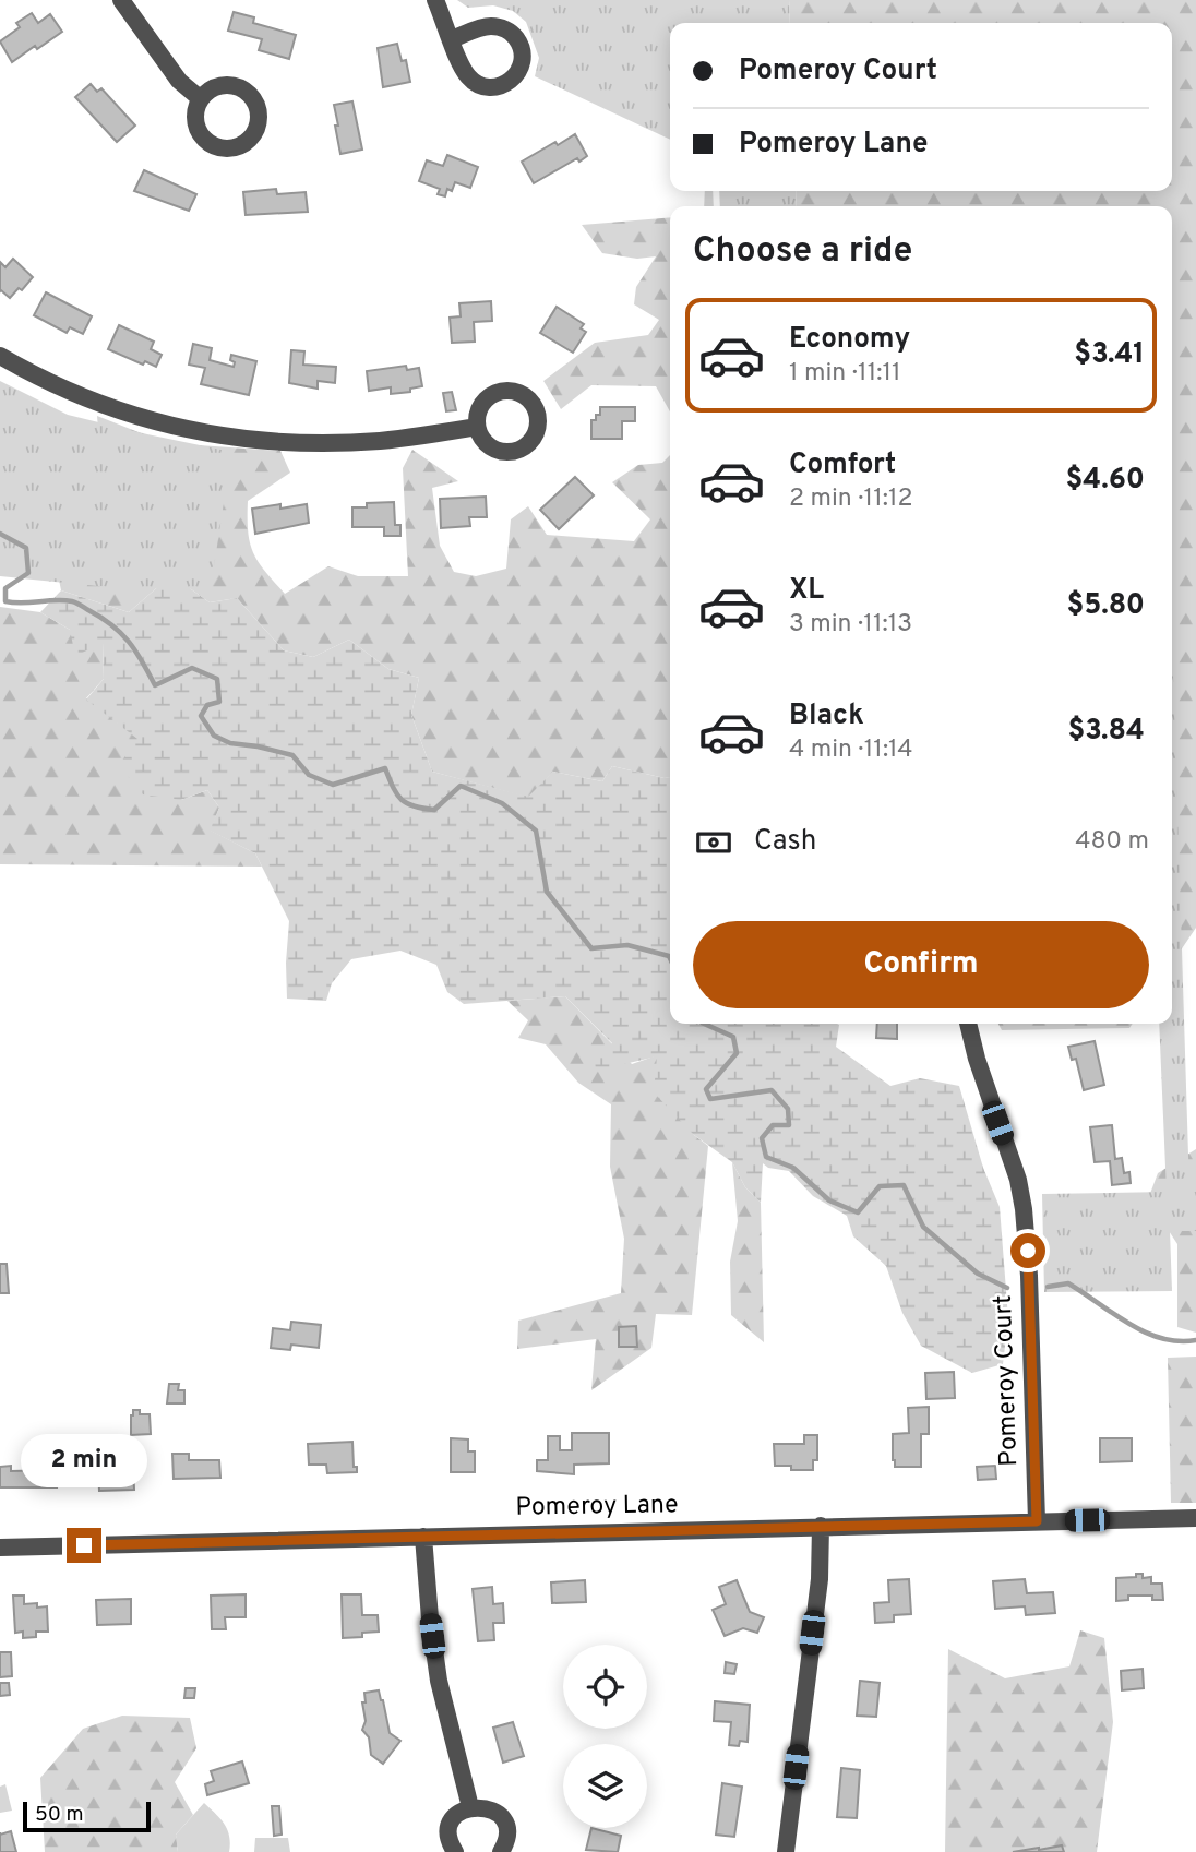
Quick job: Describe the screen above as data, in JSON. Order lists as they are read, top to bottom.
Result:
{
  "streets": {
    "street": ["Pomeroy Court", "Pomeroy Lane"]
  },
  "crossings": [
    ["Pomeroy Court", "Pomeroy Lane"]
  ],
  "scale_bar": "50 m",
  "page": {
    "banner": ["Pomeroy Court", "Pomeroy Lane"],
    "heading": "Choose a ride",
    "list": [
      {
        "name": "Economy",
        "note": "1 min · 11:11",
        "value": "$3.41"
      },
      {
        "name": "Comfort",
        "note": "2 min · 11:12",
        "value": "$4.60"
      },
      {
        "name": "XL",
        "note": "3 min · 11:13",
        "value": "$5.80"
      },
      {
        "name": "Black",
        "note": "4 min · 11:14",
        "value": "$3.84"
      }
    ],
    "pay": ["Cash", "480 m"],
    "buttons": "Confirm",
    "bubble": "2 min",
    "scale": "50 m"
  }
}
